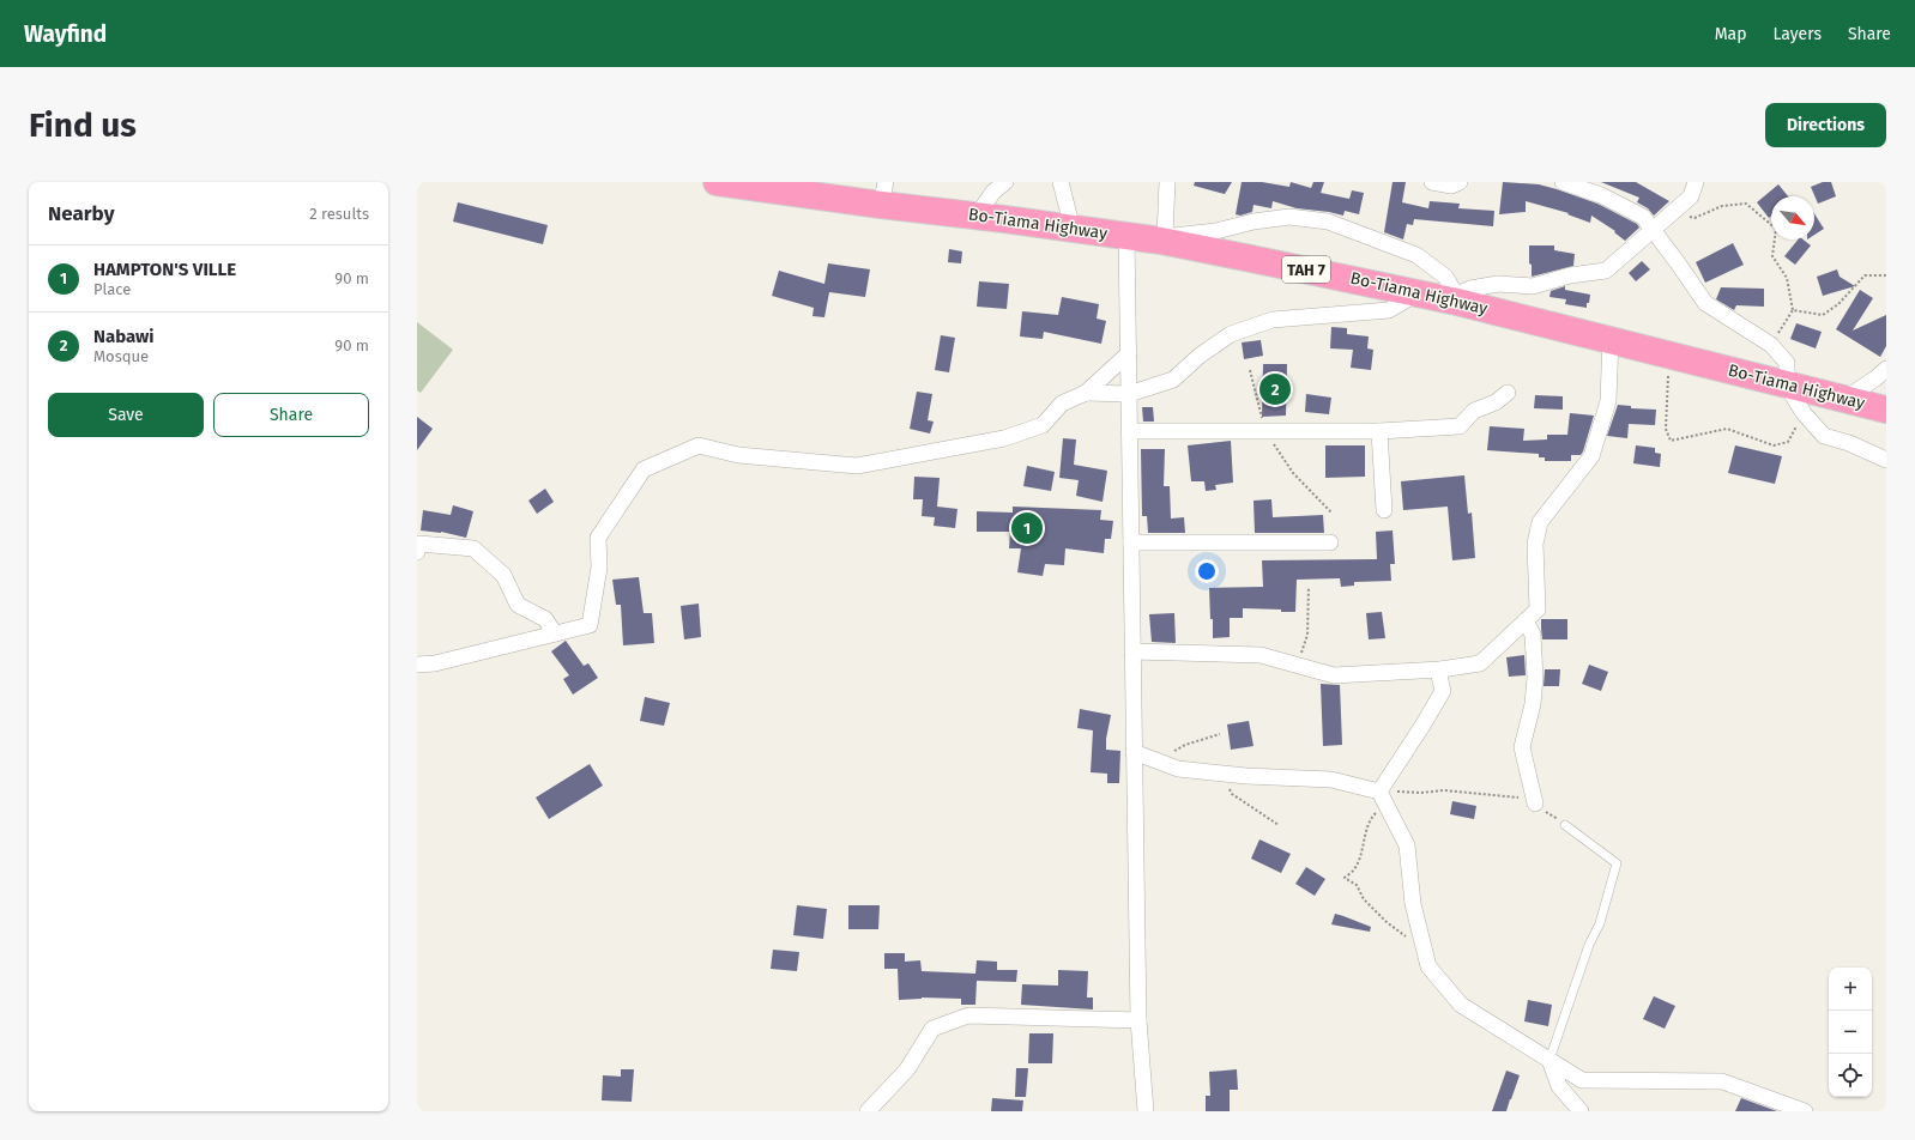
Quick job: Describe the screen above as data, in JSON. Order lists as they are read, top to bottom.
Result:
{
  "streets": {
    "highway": ["Bo-Tiama Highway", "TAH 7"]
  },
  "north": "bottom right",
  "page": {
    "header": "Wayfind",
    "nav": ["Map", "Layers", "Share"],
    "buttons": [
      "Directions",
      ["Save", "Share"]
    ],
    "title": "Find us",
    "heading": ["Nearby", "2 results"],
    "list": [
      {
        "mark": "1",
        "name": "HAMPTON'S VILLE",
        "note": "Place",
        "value": "90 m"
      },
      {
        "mark": "2",
        "name": "Nabawi",
        "note": "Mosque",
        "value": "90 m"
      }
    ],
    "pins": ["2", "1"],
    "map_buttons": ["+", "−"]
  }
}
